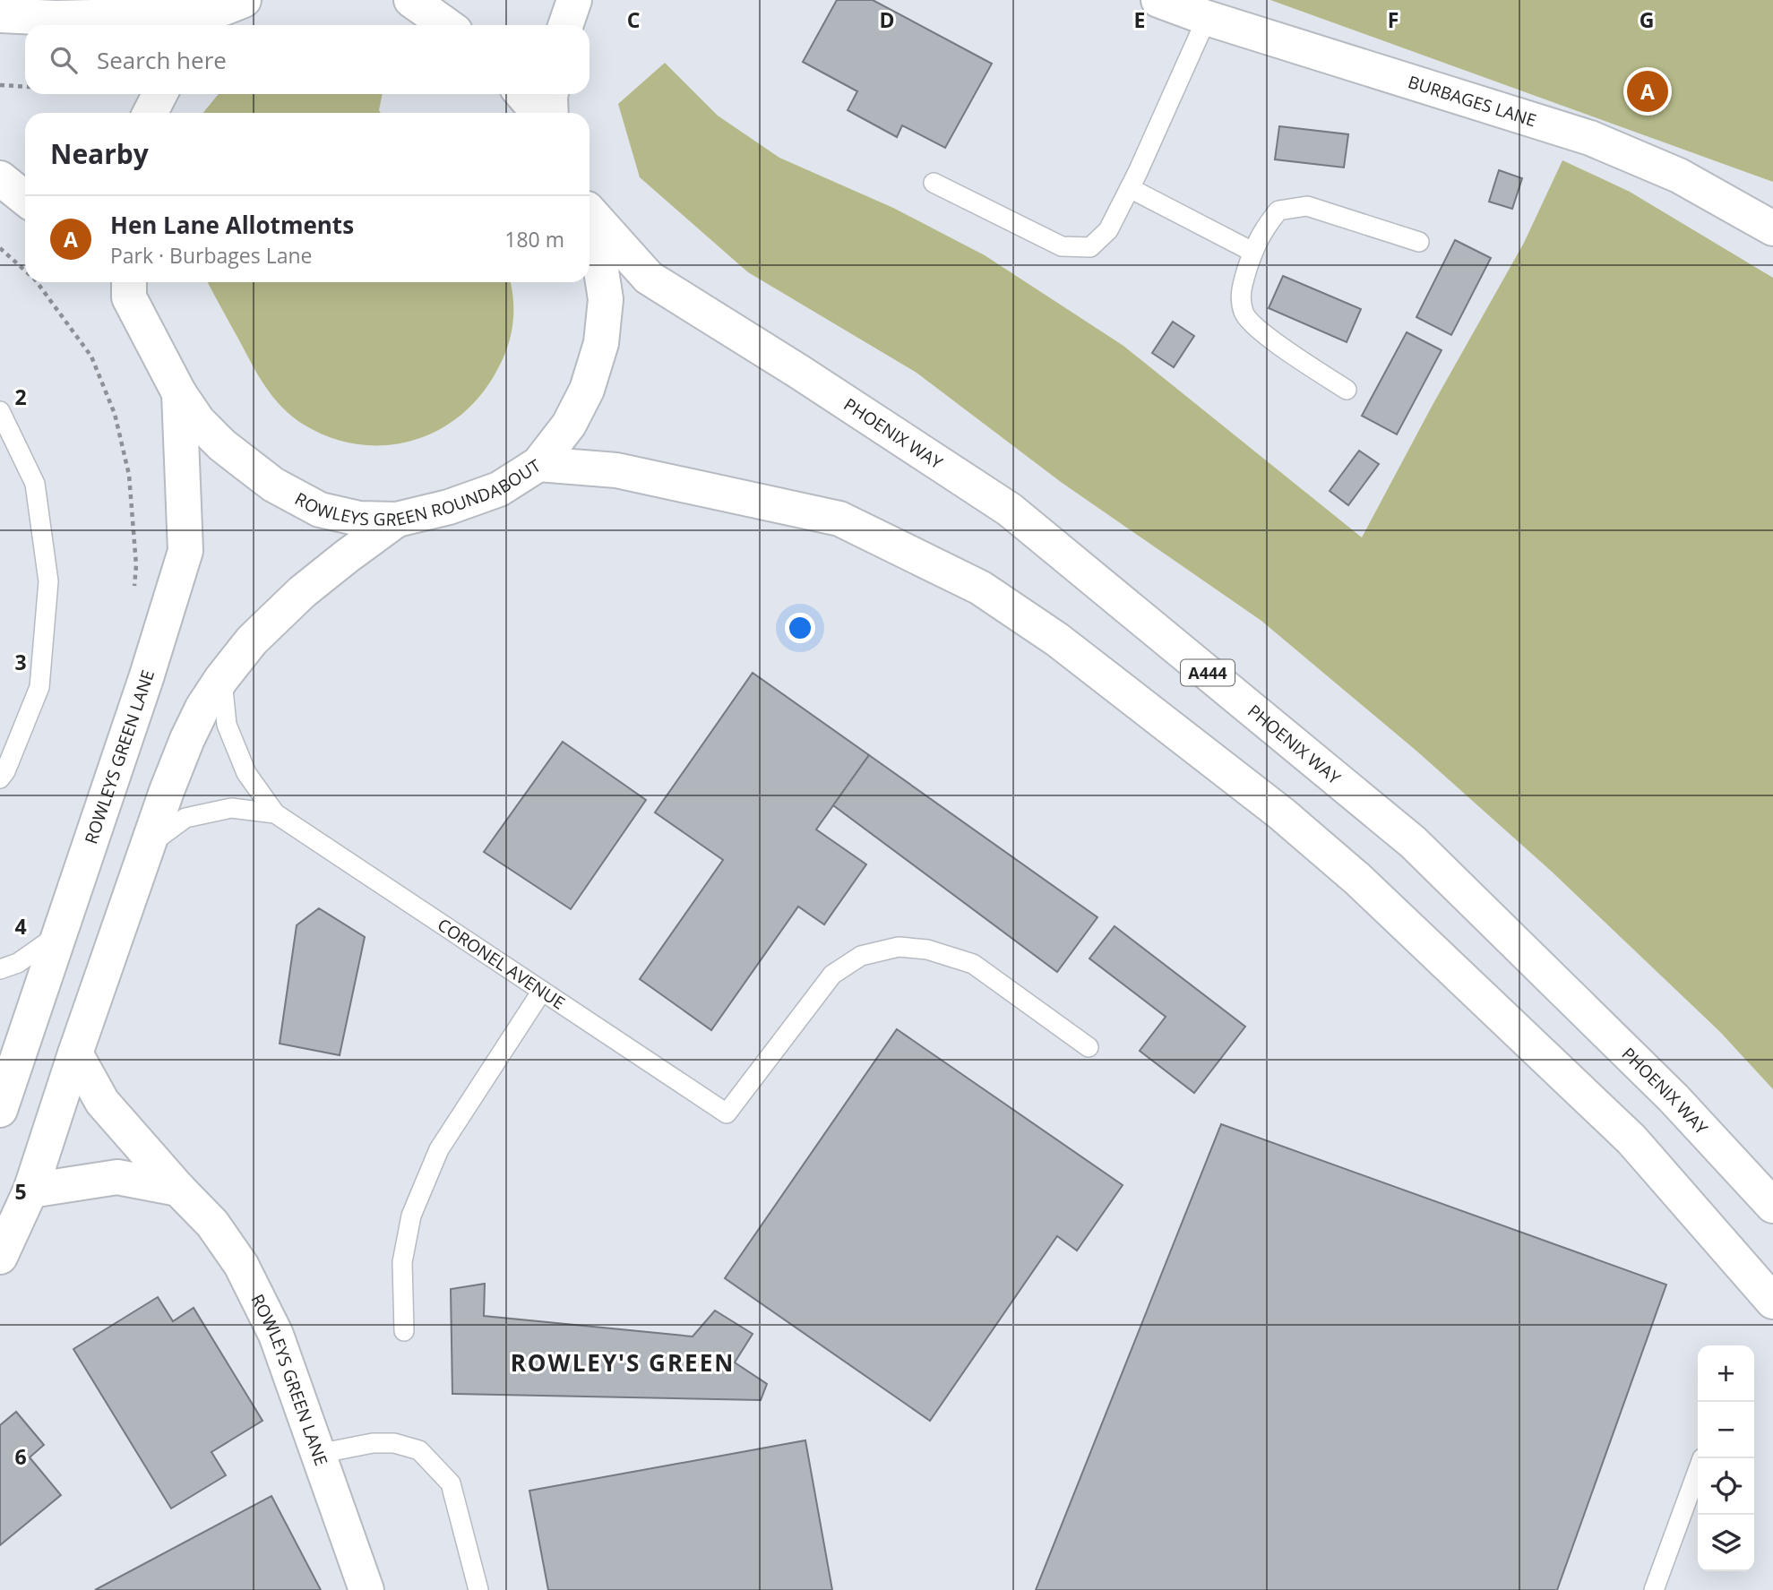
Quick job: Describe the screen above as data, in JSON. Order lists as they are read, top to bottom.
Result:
{
  "streets": {
    "main road": [
      "BURBAGES LANE",
      "PHOENIX WAY",
      "ROWLEYS GREEN ROUNDABOUT",
      "A444",
      "ROWLEYS GREEN LANE"
    ],
    "lane": ["CORONEL AVENUE"]
  },
  "crossings": [
    ["ROWLEYS GREEN ROUNDABOUT", "ROWLEYS GREEN LANE"]
  ],
  "districts": ["ROWLEY'S GREEN"],
  "page": {
    "search": "Search here",
    "pins": "A",
    "heading": "Nearby",
    "list": [
      {
        "mark": "A",
        "name": "Hen Lane Allotments",
        "note": "Park · Burbages Lane",
        "value": "180 m"
      }
    ],
    "map_buttons": ["+", "−"]
  },
  "grid": {
    "columns": [
      "C",
      "D",
      "E",
      "F",
      "G"
    ],
    "rows": [
      "2",
      "3",
      "4",
      "5",
      "6"
    ]
  }
}
